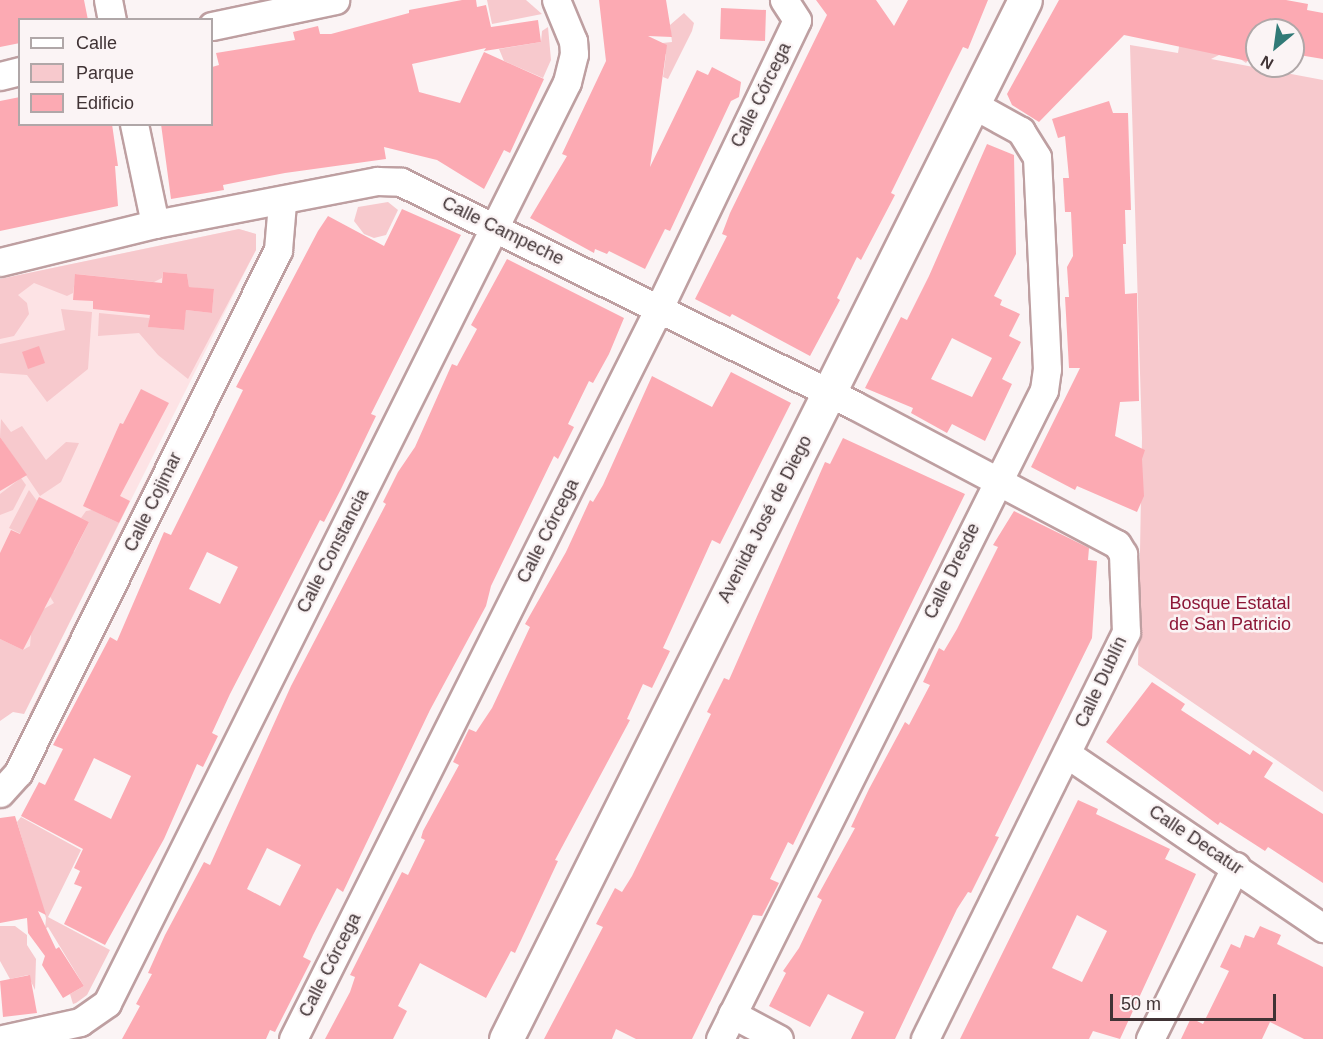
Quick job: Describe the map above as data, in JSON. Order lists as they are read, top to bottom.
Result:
{
  "streets": {
    "main road": ["Avenida José de Diego"],
    "street": [
      "Calle Córcega",
      "Calle Campeche",
      "Calle Cojimar",
      "Calle Constancia",
      "Calle Dresde",
      "Calle Dublín",
      "Calle Decatur"
    ]
  },
  "crossings": [
    ["Calle Córcega", "Calle Campeche"],
    ["Calle Campeche", "Calle Cojimar"],
    ["Calle Campeche", "Avenida José de Diego"],
    ["Calle Campeche", "Calle Constancia"],
    ["Calle Campeche", "Calle Dublín"],
    ["Avenida José de Diego", "Calle Dresde"],
    ["Avenida José de Diego", "Calle Dublín"],
    ["Calle Dresde", "Calle Dublín"],
    ["Calle Dublín", "Calle Decatur"]
  ],
  "parks": ["Bosque Estatal de San Patricio"],
  "legend": ["Calle", "Parque", "Edificio"],
  "scale_bar": "50 m",
  "north": "bottom left"
}
